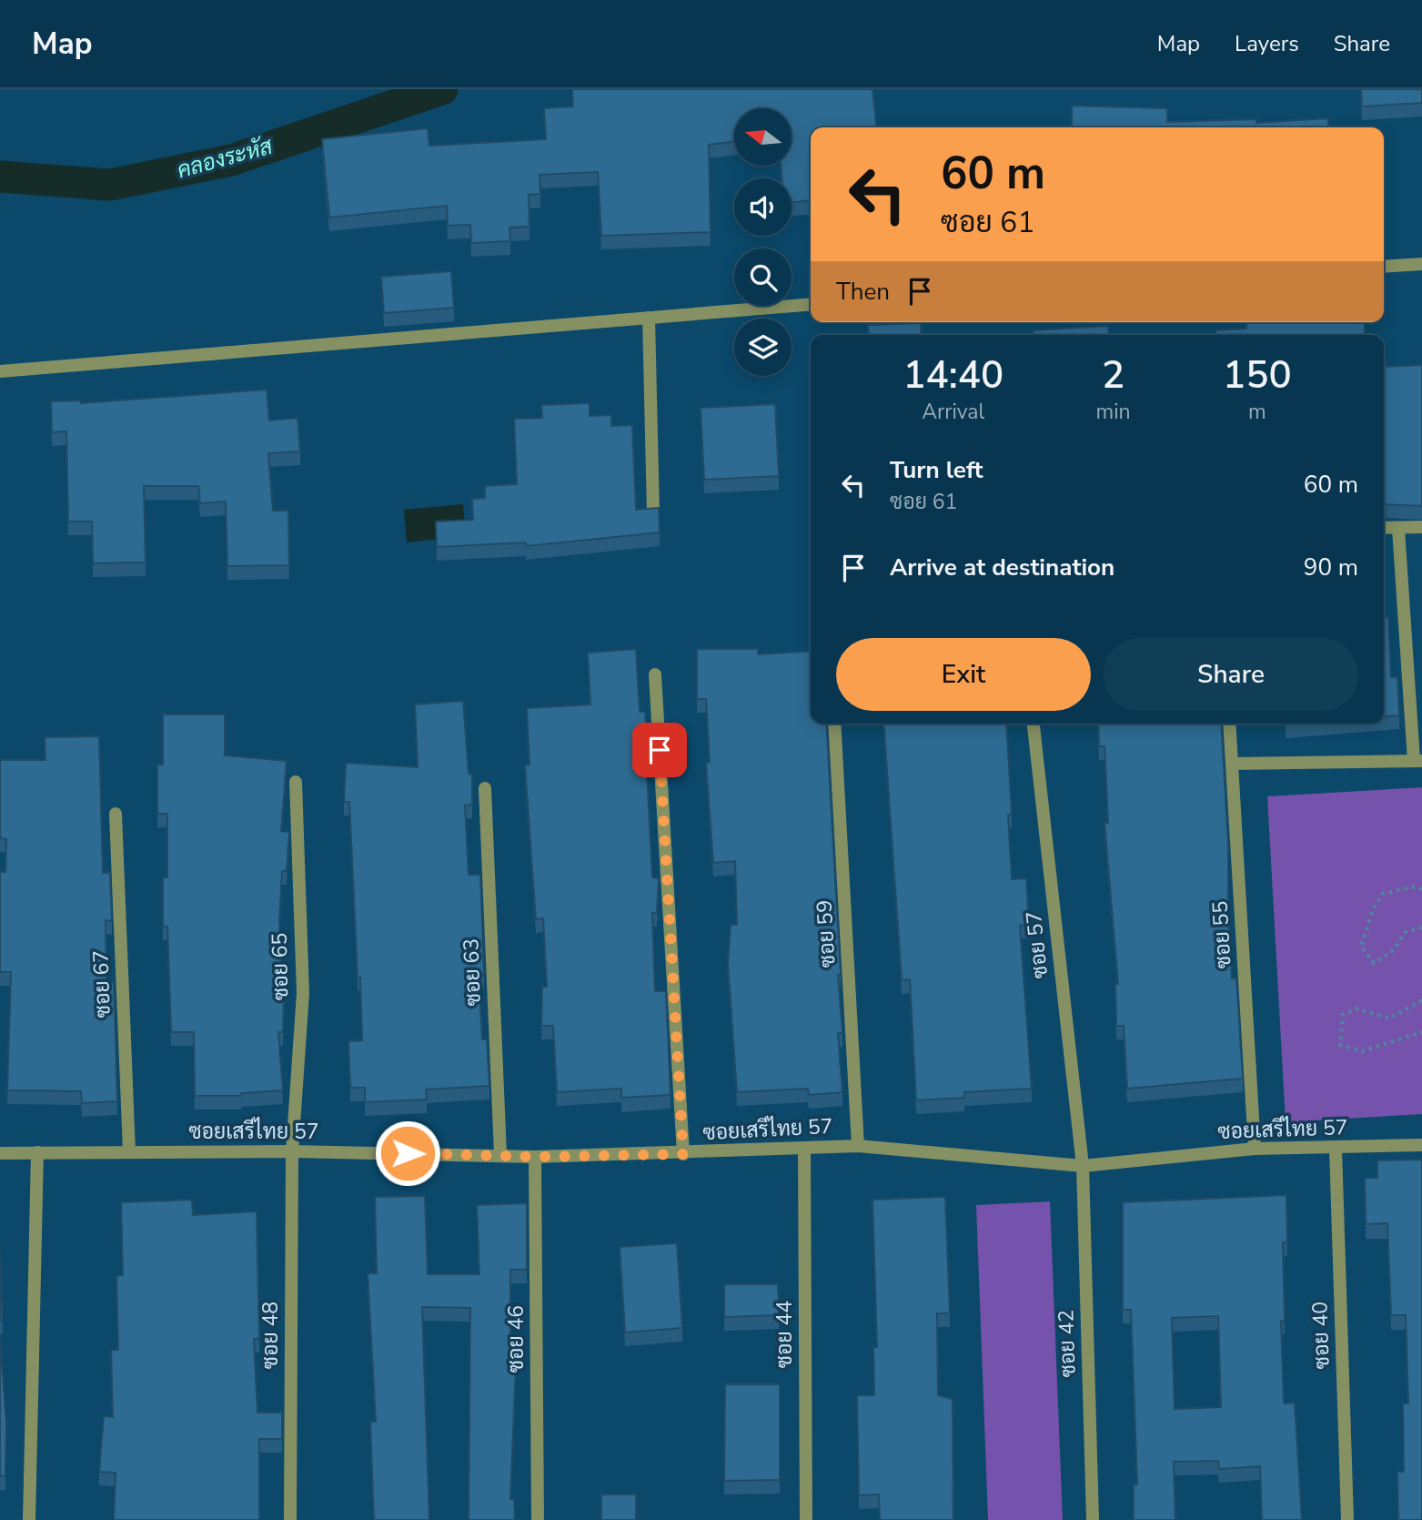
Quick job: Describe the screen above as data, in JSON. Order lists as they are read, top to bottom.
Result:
{
  "streets": {
    "street": [
      "ซอย 59",
      "ซอย 55",
      "ซอย 57",
      "ซอย 65",
      "ซอย 63",
      "ซอย 67",
      "ซอยเสรีไทย 57",
      "ซอย 44",
      "ซอย 48",
      "ซอย 40",
      "ซอย 46",
      "ซอย 42"
    ]
  },
  "crossings": [
    ["ซอย 59", "ซอยเสรีไทย 57"],
    ["ซอย 55", "ซอยเสรีไทย 57"],
    ["ซอย 57", "ซอยเสรีไทย 57"],
    ["ซอย 57", "ซอย 42"],
    ["ซอย 65", "ซอยเสรีไทย 57"],
    ["ซอย 65", "ซอย 48"],
    ["ซอย 63", "ซอยเสรีไทย 57"],
    ["ซอย 67", "ซอยเสรีไทย 57"],
    ["ซอยเสรีไทย 57", "ซอย 44"],
    ["ซอยเสรีไทย 57", "ซอย 48"],
    ["ซอยเสรีไทย 57", "ซอย 40"],
    ["ซอยเสรีไทย 57", "ซอย 46"],
    ["ซอยเสรีไทย 57", "ซอย 42"]
  ],
  "water": ["คลองระหัส"],
  "north": "left",
  "page": {
    "header": "Map",
    "nav": ["Map", "Layers", "Share"],
    "turn": ["60 m", "ซอย 61"],
    "then": "Then",
    "eta": [
      "14:40",
      "Arrival",
      "2",
      "min",
      "150",
      "m"
    ],
    "list": [
      {
        "name": "Turn left",
        "note": "ซอย 61",
        "value": "60 m"
      },
      {
        "name": "Arrive at destination",
        "value": "90 m"
      }
    ],
    "buttons": ["Exit", "Share"]
  }
}
